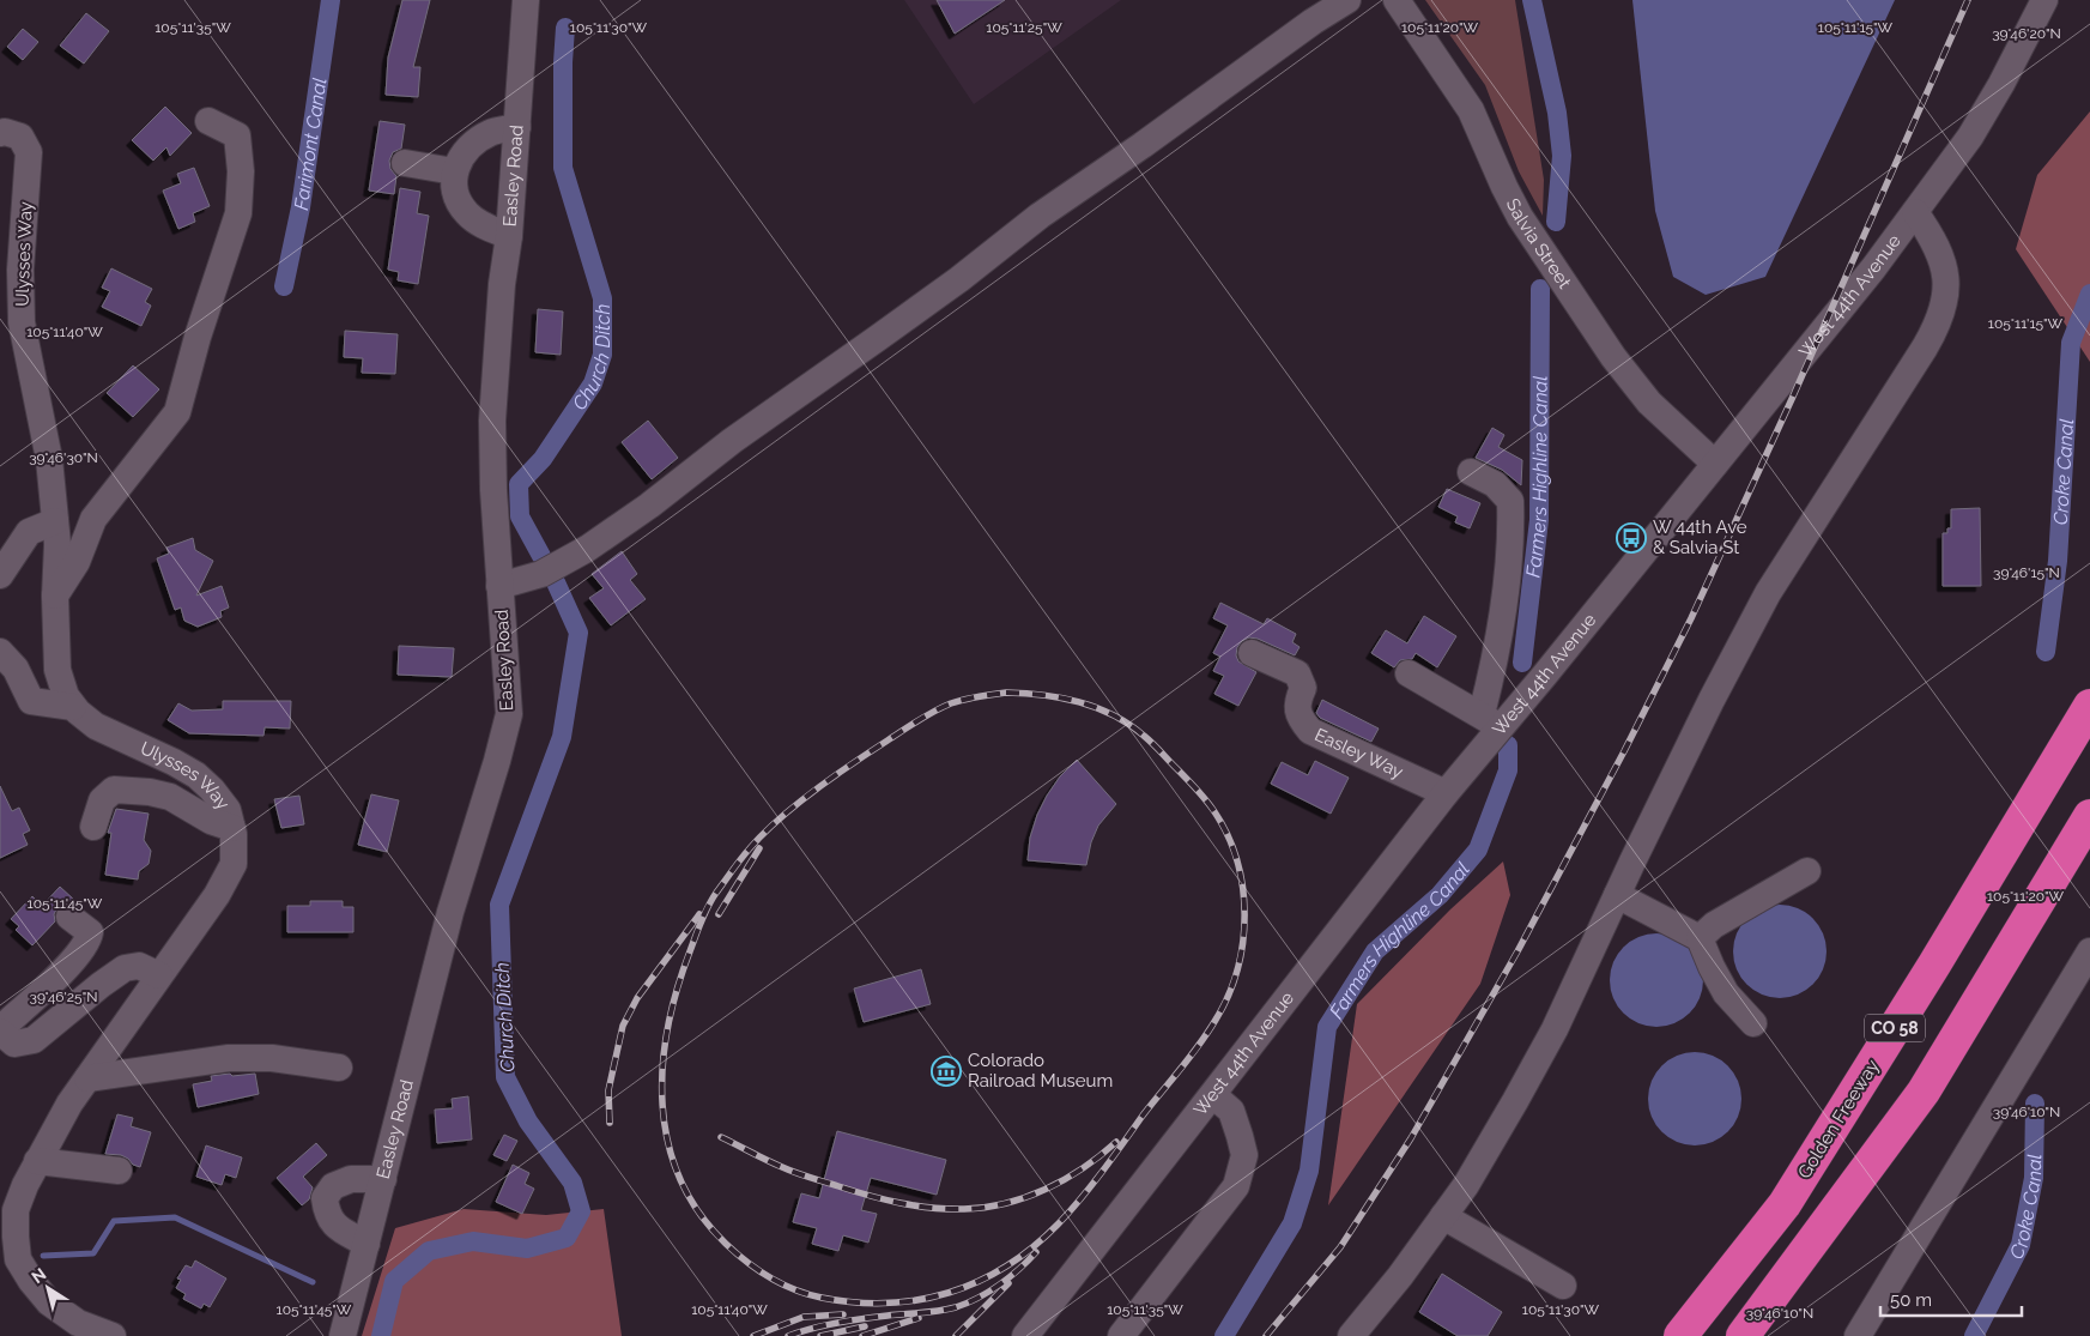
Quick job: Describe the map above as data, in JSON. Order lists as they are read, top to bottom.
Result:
{
  "streets": {
    "highway": ["CO 58", "Golden Freeway"],
    "street": [
      "Easley Road",
      "Salvia Street",
      "Ulysses Way",
      "West 44th Avenue",
      "Easley Way"
    ]
  },
  "crossings": [
    ["Salvia Street", "West 44th Avenue"],
    ["West 44th Avenue", "Easley Way"]
  ],
  "water": [
    "Farimont Canal",
    "Church Ditch",
    "Croke Canal",
    "Farmers Highline Canal"
  ],
  "places": {
    "bus stop": ["W 44th Ave & Salvia St"],
    "museum": ["Colorado Railroad Museum"]
  },
  "scale_bar": "50 m",
  "north": "top left",
  "coordinates": [
    "105°11'35\"W",
    "105°11'30\"W",
    "105°11'25\"W",
    "105°11'20\"W",
    "105°11'15\"W",
    "39°46'20\"N",
    "105°11'40\"W",
    "39°46'30\"N",
    "39°46'15\"N",
    "105°11'45\"W",
    "39°46'25\"N",
    "39°46'10\"N"
  ]
}
